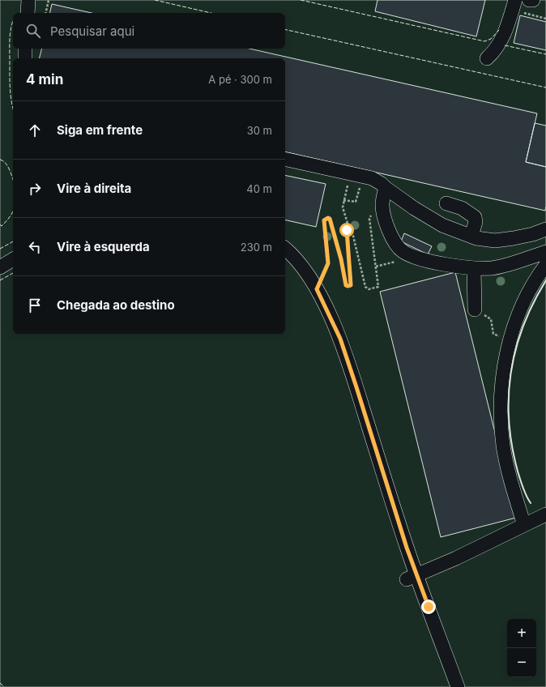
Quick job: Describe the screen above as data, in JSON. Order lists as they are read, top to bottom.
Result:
{
  "page": {
    "search": "Pesquisar aqui",
    "heading": ["4 min", "A pé · 300 m"],
    "list": [
      ["Siga em frente", "30 m"],
      ["Vire à direita", "40 m"],
      ["Vire à esquerda", "230 m"],
      "Chegada ao destino"
    ],
    "map_buttons": ["+", "−"]
  }
}
